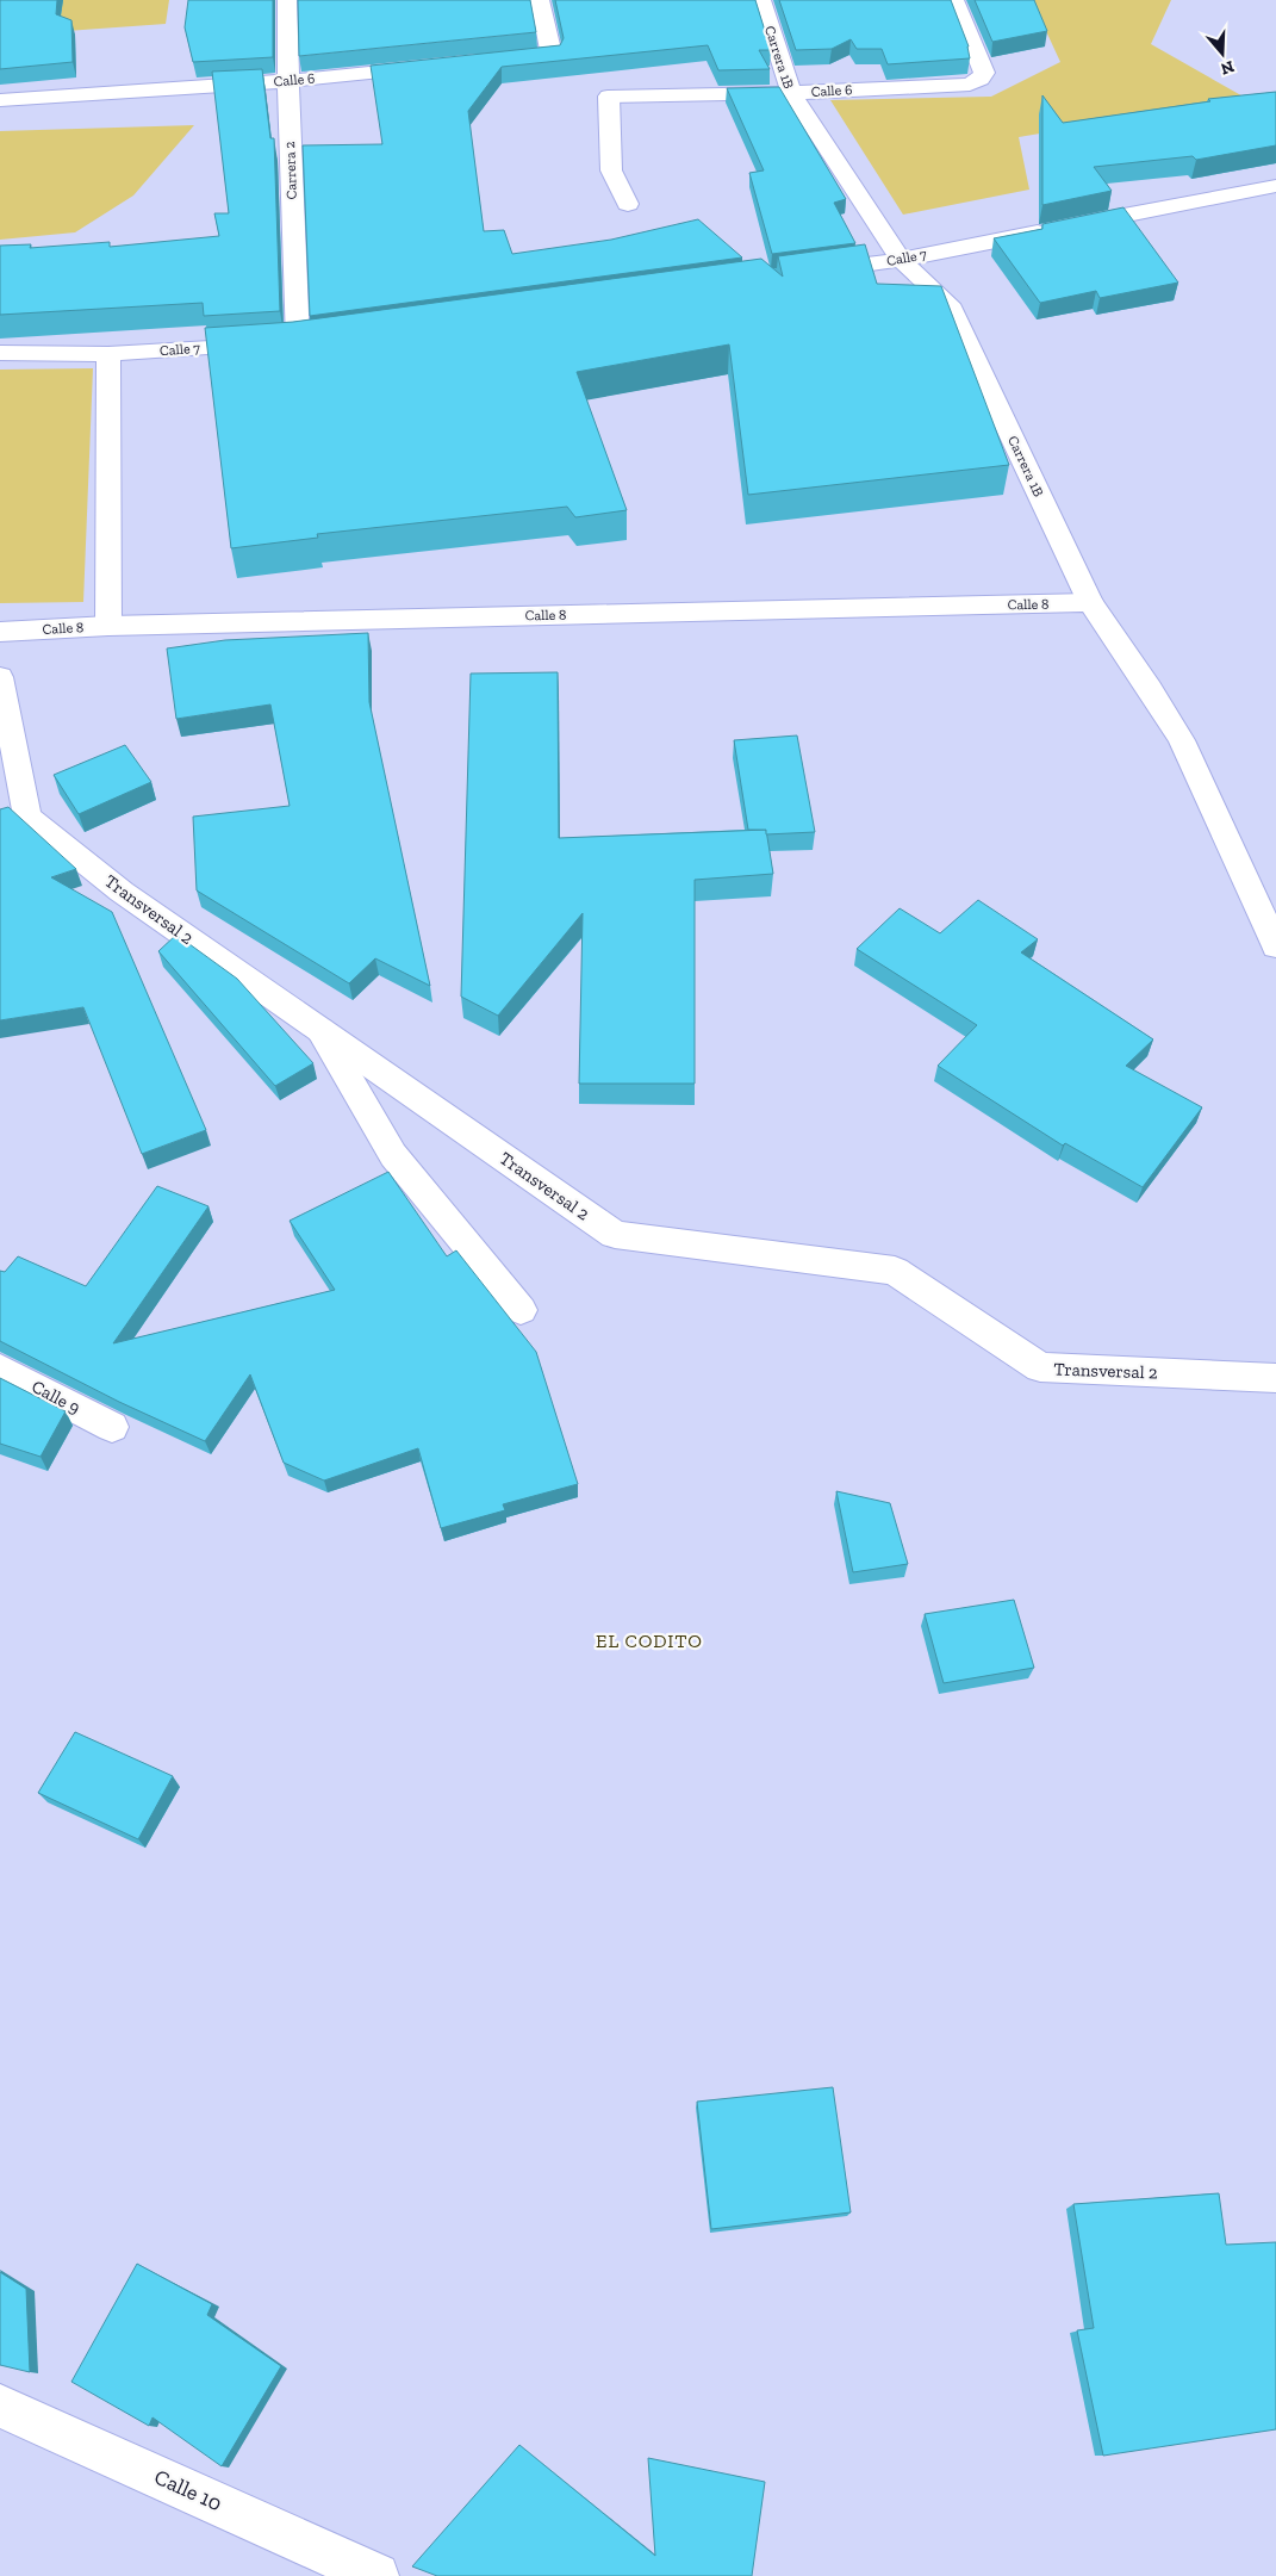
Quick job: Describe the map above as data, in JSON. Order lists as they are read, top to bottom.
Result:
{
  "streets": {
    "street": [
      "Carrera 1B",
      "Calle 6",
      "Carrera 2",
      "Calle 7",
      "Calle 8",
      "Transversal 2",
      "Calle 9",
      "Calle 10"
    ]
  },
  "crossings": [
    ["Carrera 1B", "Calle 6"],
    ["Carrera 1B", "Calle 7"],
    ["Carrera 1B", "Calle 8"],
    ["Calle 6", "Carrera 2"],
    ["Carrera 2", "Calle 7"]
  ],
  "districts": ["EL CODITO"],
  "north": "bottom"
}
